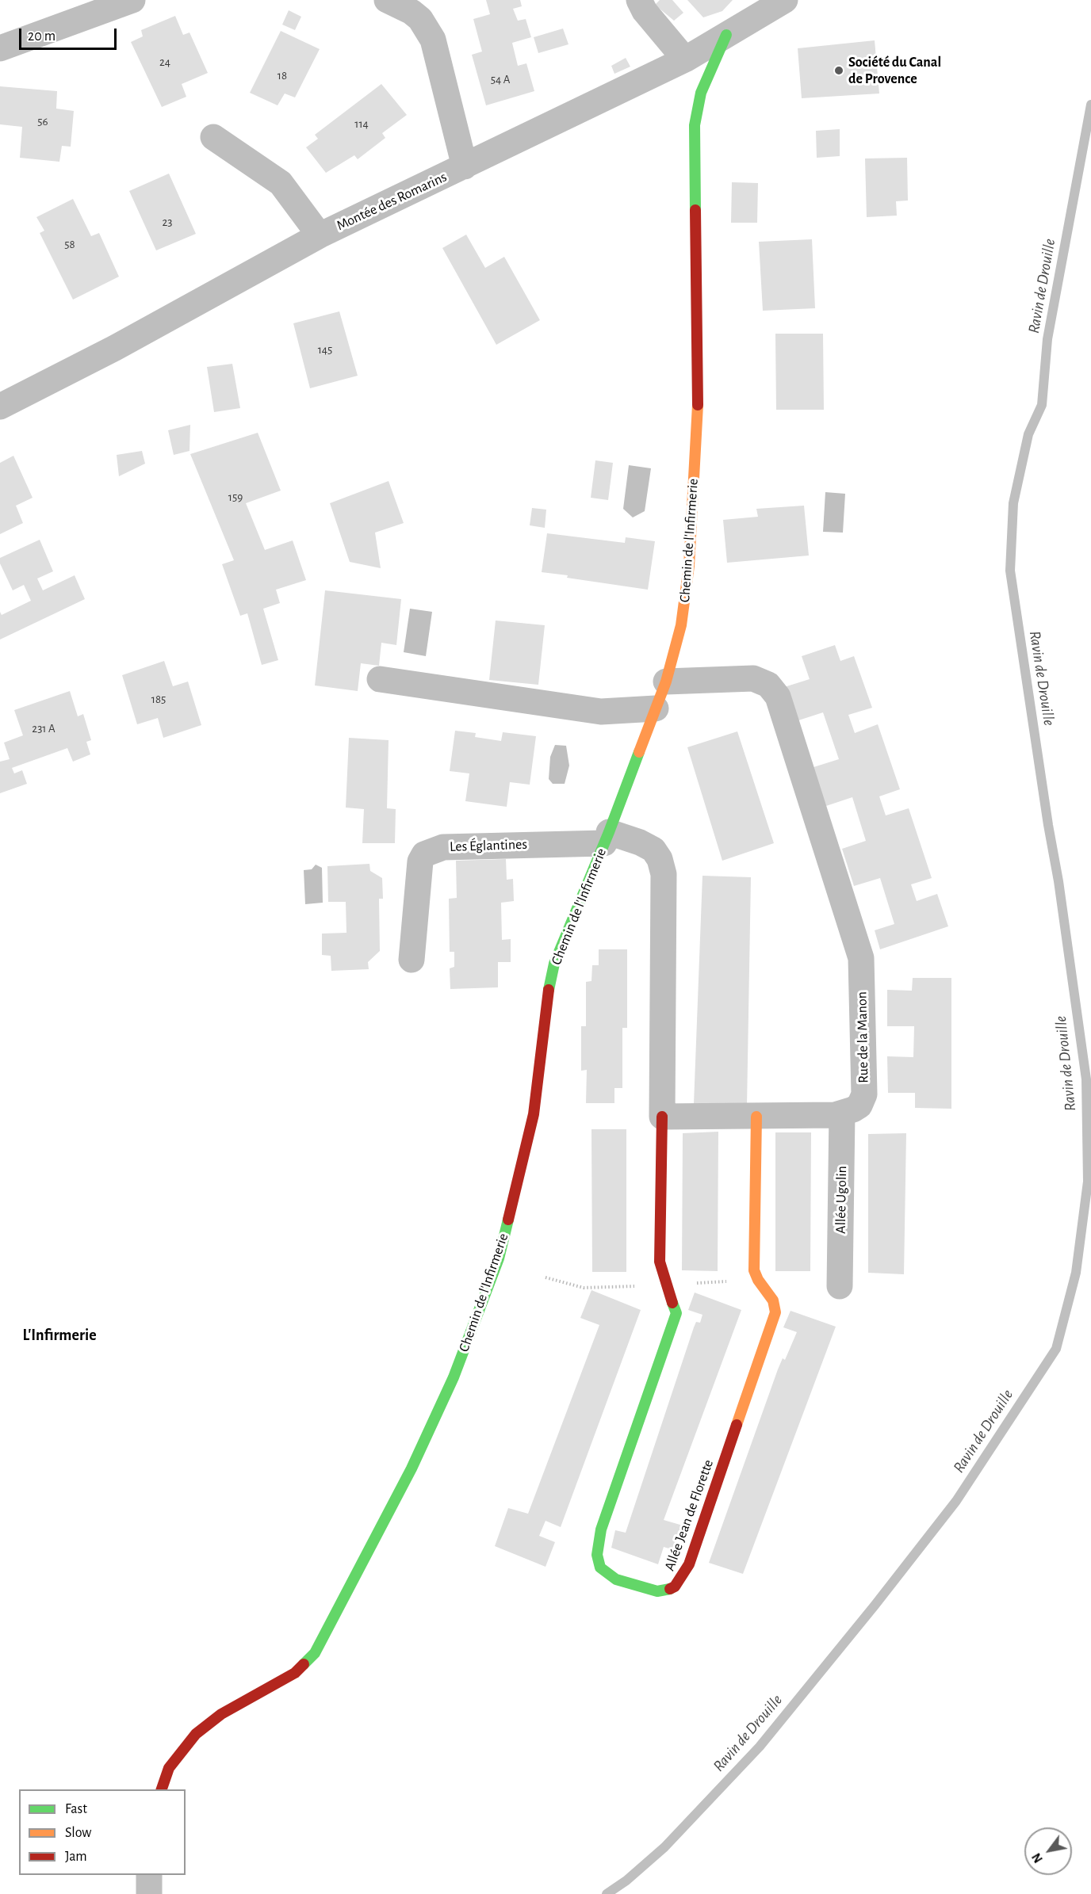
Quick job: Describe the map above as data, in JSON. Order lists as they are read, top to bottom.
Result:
{
  "streets": {
    "street": [
      "Montée des Romarins",
      "Chemin de l'Infirmerie",
      "Les Églantines",
      "Rue de la Manon",
      "Allée Ugolin",
      "Allée Jean de Florette"
    ]
  },
  "crossings": [
    ["Montée des Romarins", "Chemin de l'Infirmerie"],
    ["Chemin de l'Infirmerie", "Les Églantines"],
    ["Chemin de l'Infirmerie", "Rue de la Manon"],
    ["Rue de la Manon", "Allée Ugolin"]
  ],
  "districts": ["L'Infirmerie"],
  "water": ["Ravin de Drouille"],
  "places": ["Société du Canal de Provence"],
  "house_numbers": [
    "24",
    "18",
    "54 A",
    "56",
    "114",
    "23",
    "58",
    "145",
    "159",
    "185",
    "231 A"
  ],
  "legend": ["Fast", "Slow", "Jam"],
  "scale_bar": "20 m",
  "north": "bottom left"
}
